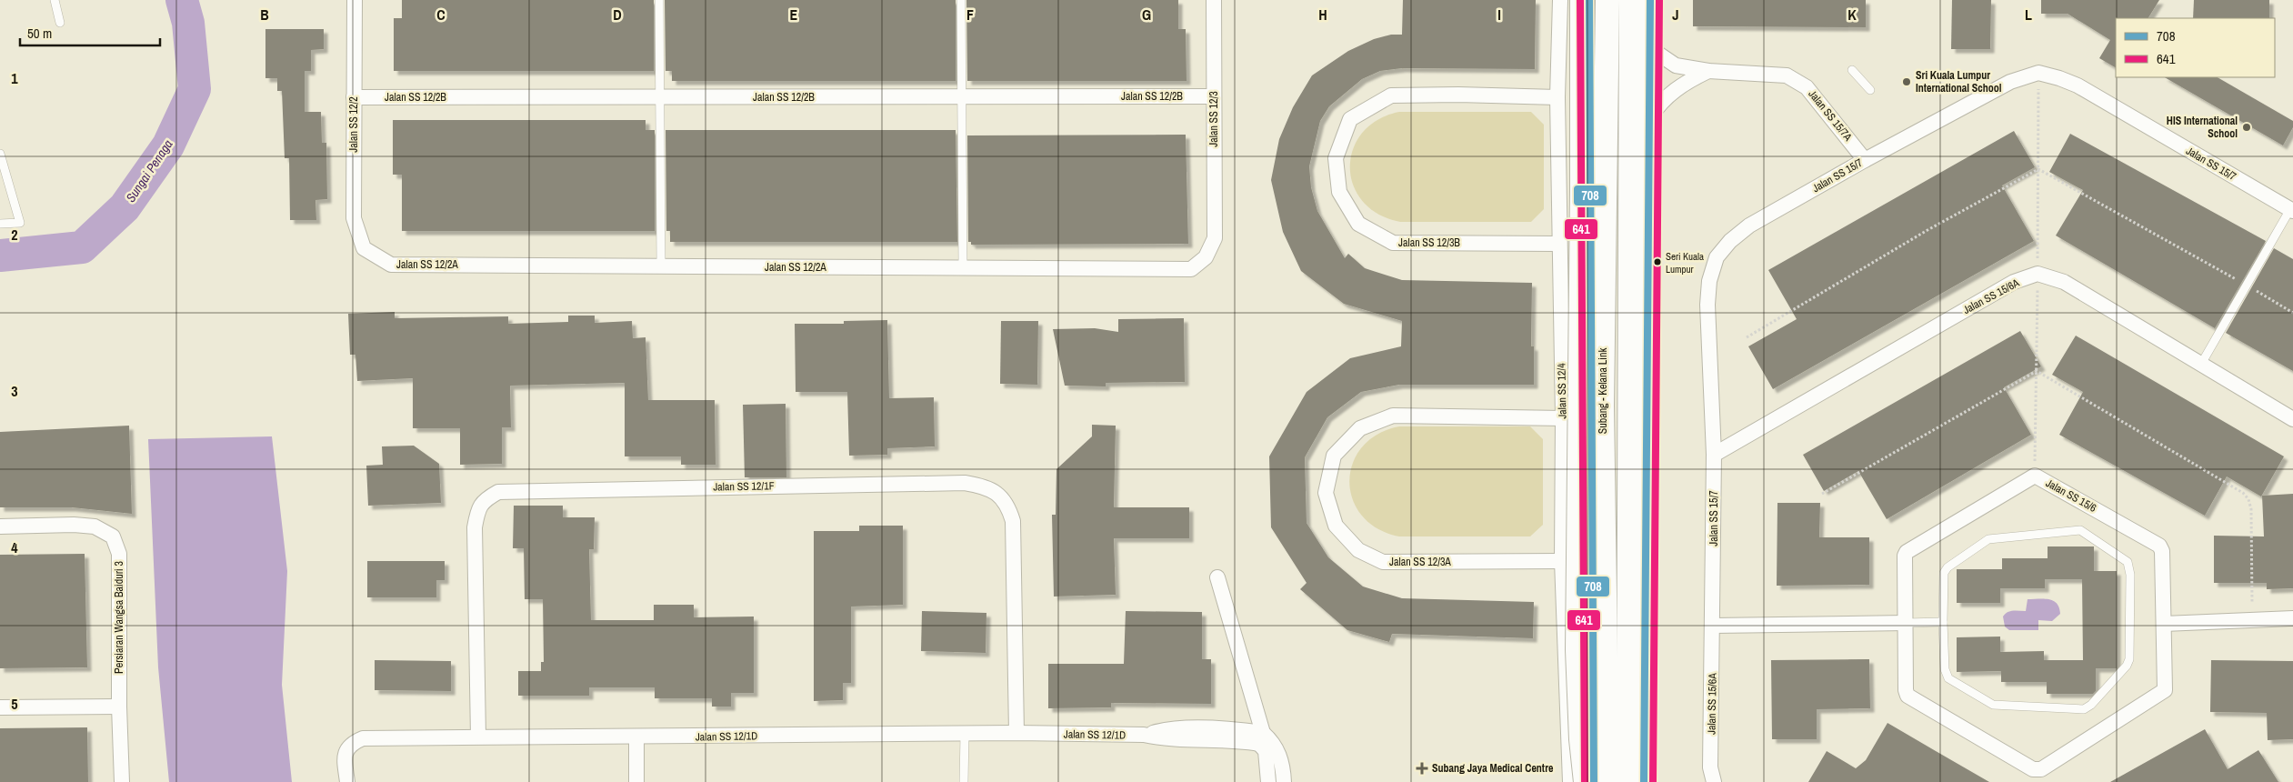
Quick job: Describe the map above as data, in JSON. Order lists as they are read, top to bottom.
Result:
{
  "streets": {
    "main road": ["Subang - Kelana Link"],
    "street": [
      "Jalan SS 12/2B",
      "Jalan SS 15/7A",
      "Jalan SS 12/3",
      "Jalan SS 12/2",
      "Jalan SS 15/7",
      "Jalan SS 12/3B",
      "Jalan SS 12/2A",
      "Jalan SS 15/6A",
      "Jalan SS 12/4",
      "Jalan SS 12/1F",
      "Jalan SS 15/6",
      "Jalan SS 12/3A",
      "Persiaran Wangsa Baiduri 3",
      "Jalan SS 12/1D"
    ]
  },
  "crossings": [
    ["Jalan SS 12/2B", "Jalan SS 12/3"],
    ["Jalan SS 12/2B", "Jalan SS 12/2"],
    ["Jalan SS 15/7A", "Jalan SS 15/7"],
    ["Jalan SS 12/3", "Jalan SS 12/2A"],
    ["Jalan SS 12/2", "Jalan SS 12/2A"],
    ["Jalan SS 15/7", "Jalan SS 15/6A"],
    ["Jalan SS 12/3B", "Jalan SS 12/4"],
    ["Jalan SS 12/4", "Jalan SS 12/3A"],
    ["Jalan SS 12/1F", "Jalan SS 12/1D"]
  ],
  "water": ["Sungai Penaga"],
  "places": {
    "other": ["Sri Kuala Lumpur International School", "HIS International School", "Seri Kuala Lumpur"],
    "health": ["Subang Jaya Medical Centre"]
  },
  "lines": ["transit line 708", "transit line 641"],
  "legend": ["708", "641"],
  "scale_bar": "50 m",
  "grid": {
    "columns": [
      "B",
      "C",
      "D",
      "E",
      "F",
      "G",
      "H",
      "I",
      "J",
      "K",
      "L"
    ],
    "rows": [
      "1",
      "2",
      "3",
      "4",
      "5"
    ]
  }
}
